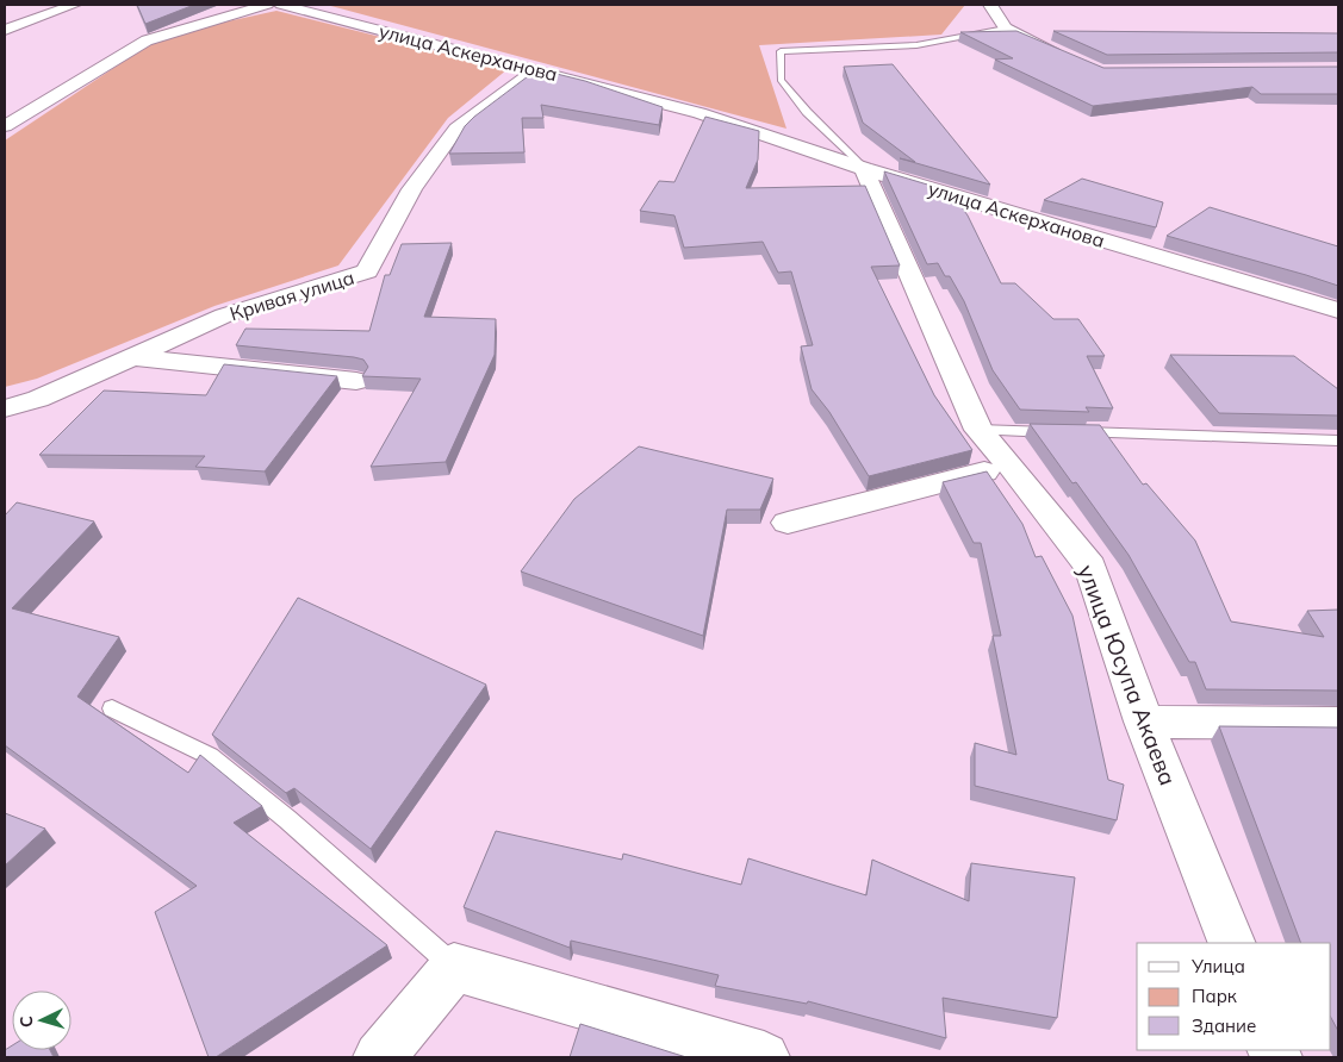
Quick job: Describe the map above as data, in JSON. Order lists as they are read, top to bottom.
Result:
{
  "streets": {
    "street": ["улица Аскерханова", "Кривая улица", "улица Юсупа Акаева"]
  },
  "crossings": [
    ["улица Аскерханова", "Кривая улица"],
    ["улица Аскерханова", "улица Юсупа Акаева"]
  ],
  "legend": ["Улица", "Парк", "Здание"],
  "north": "left"
}
